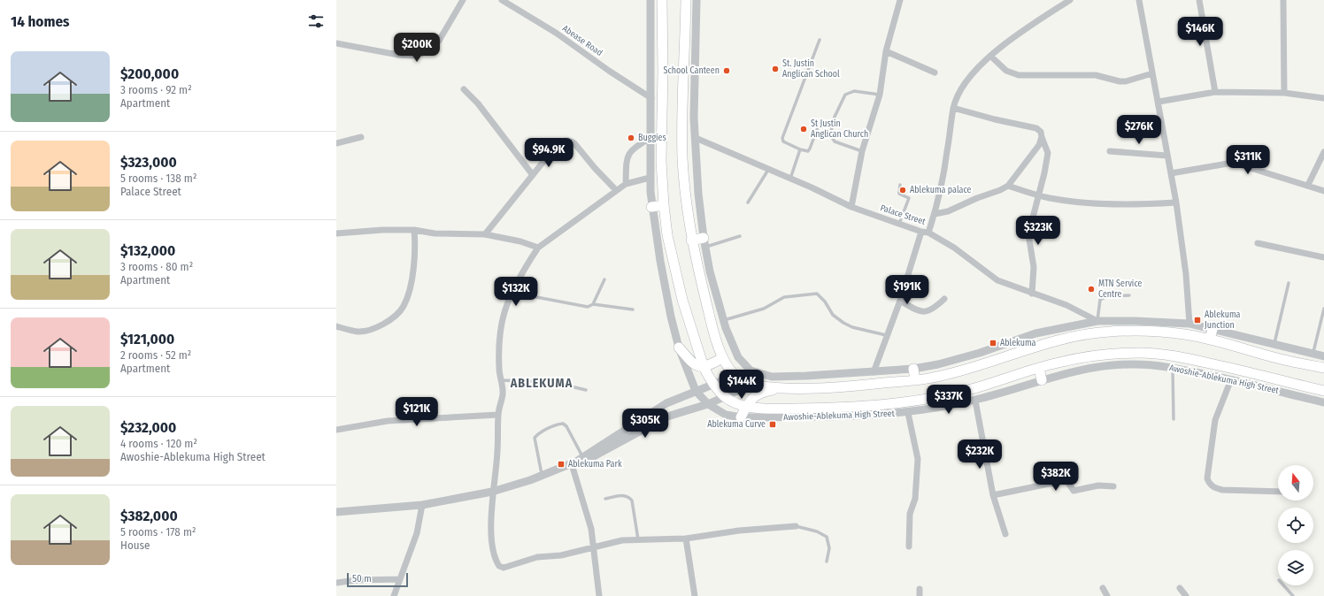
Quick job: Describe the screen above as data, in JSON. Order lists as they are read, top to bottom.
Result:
{
  "streets": {
    "main road": ["Awoshie-Ablekuma High Street"],
    "street": ["Abease Road", "Palace Street"]
  },
  "districts": ["ABLEKUMA"],
  "places": {
    "other": [
      "St. Justin Anglican School",
      "School Canteen",
      "St Justin Anglican Church",
      "Buggies",
      "Ablekuma palace",
      "MTN Service Centre"
    ],
    "transit": [
      "Ablekuma Junction",
      "Ablekuma",
      "Ablekuma Curve",
      "Ablekuma Park"
    ]
  },
  "scale_bar": "50 m",
  "north": "top",
  "page": {
    "heading": "14 homes",
    "price": [
      "$146K",
      "$200K",
      "$276K",
      "$94.9K",
      "$311K",
      "$323K",
      "$191K",
      "$132K",
      "$144K",
      "$337K",
      "$121K",
      "$305K",
      "$232K",
      "$382K"
    ],
    "list": [
      {
        "name": "$200,000",
        "note": "3 rooms · 92 m² · Apartment"
      },
      {
        "name": "$323,000",
        "note": "5 rooms · 138 m² · Palace Street"
      },
      {
        "name": "$132,000",
        "note": "3 rooms · 80 m² · Apartment"
      },
      {
        "name": "$121,000",
        "note": "2 rooms · 52 m² · Apartment"
      },
      {
        "name": "$232,000",
        "note": "4 rooms · 120 m² · Awoshie-Ablekuma High Street"
      },
      {
        "name": "$382,000",
        "note": "5 rooms · 178 m² · House"
      }
    ],
    "scale": "50 m"
  }
}
